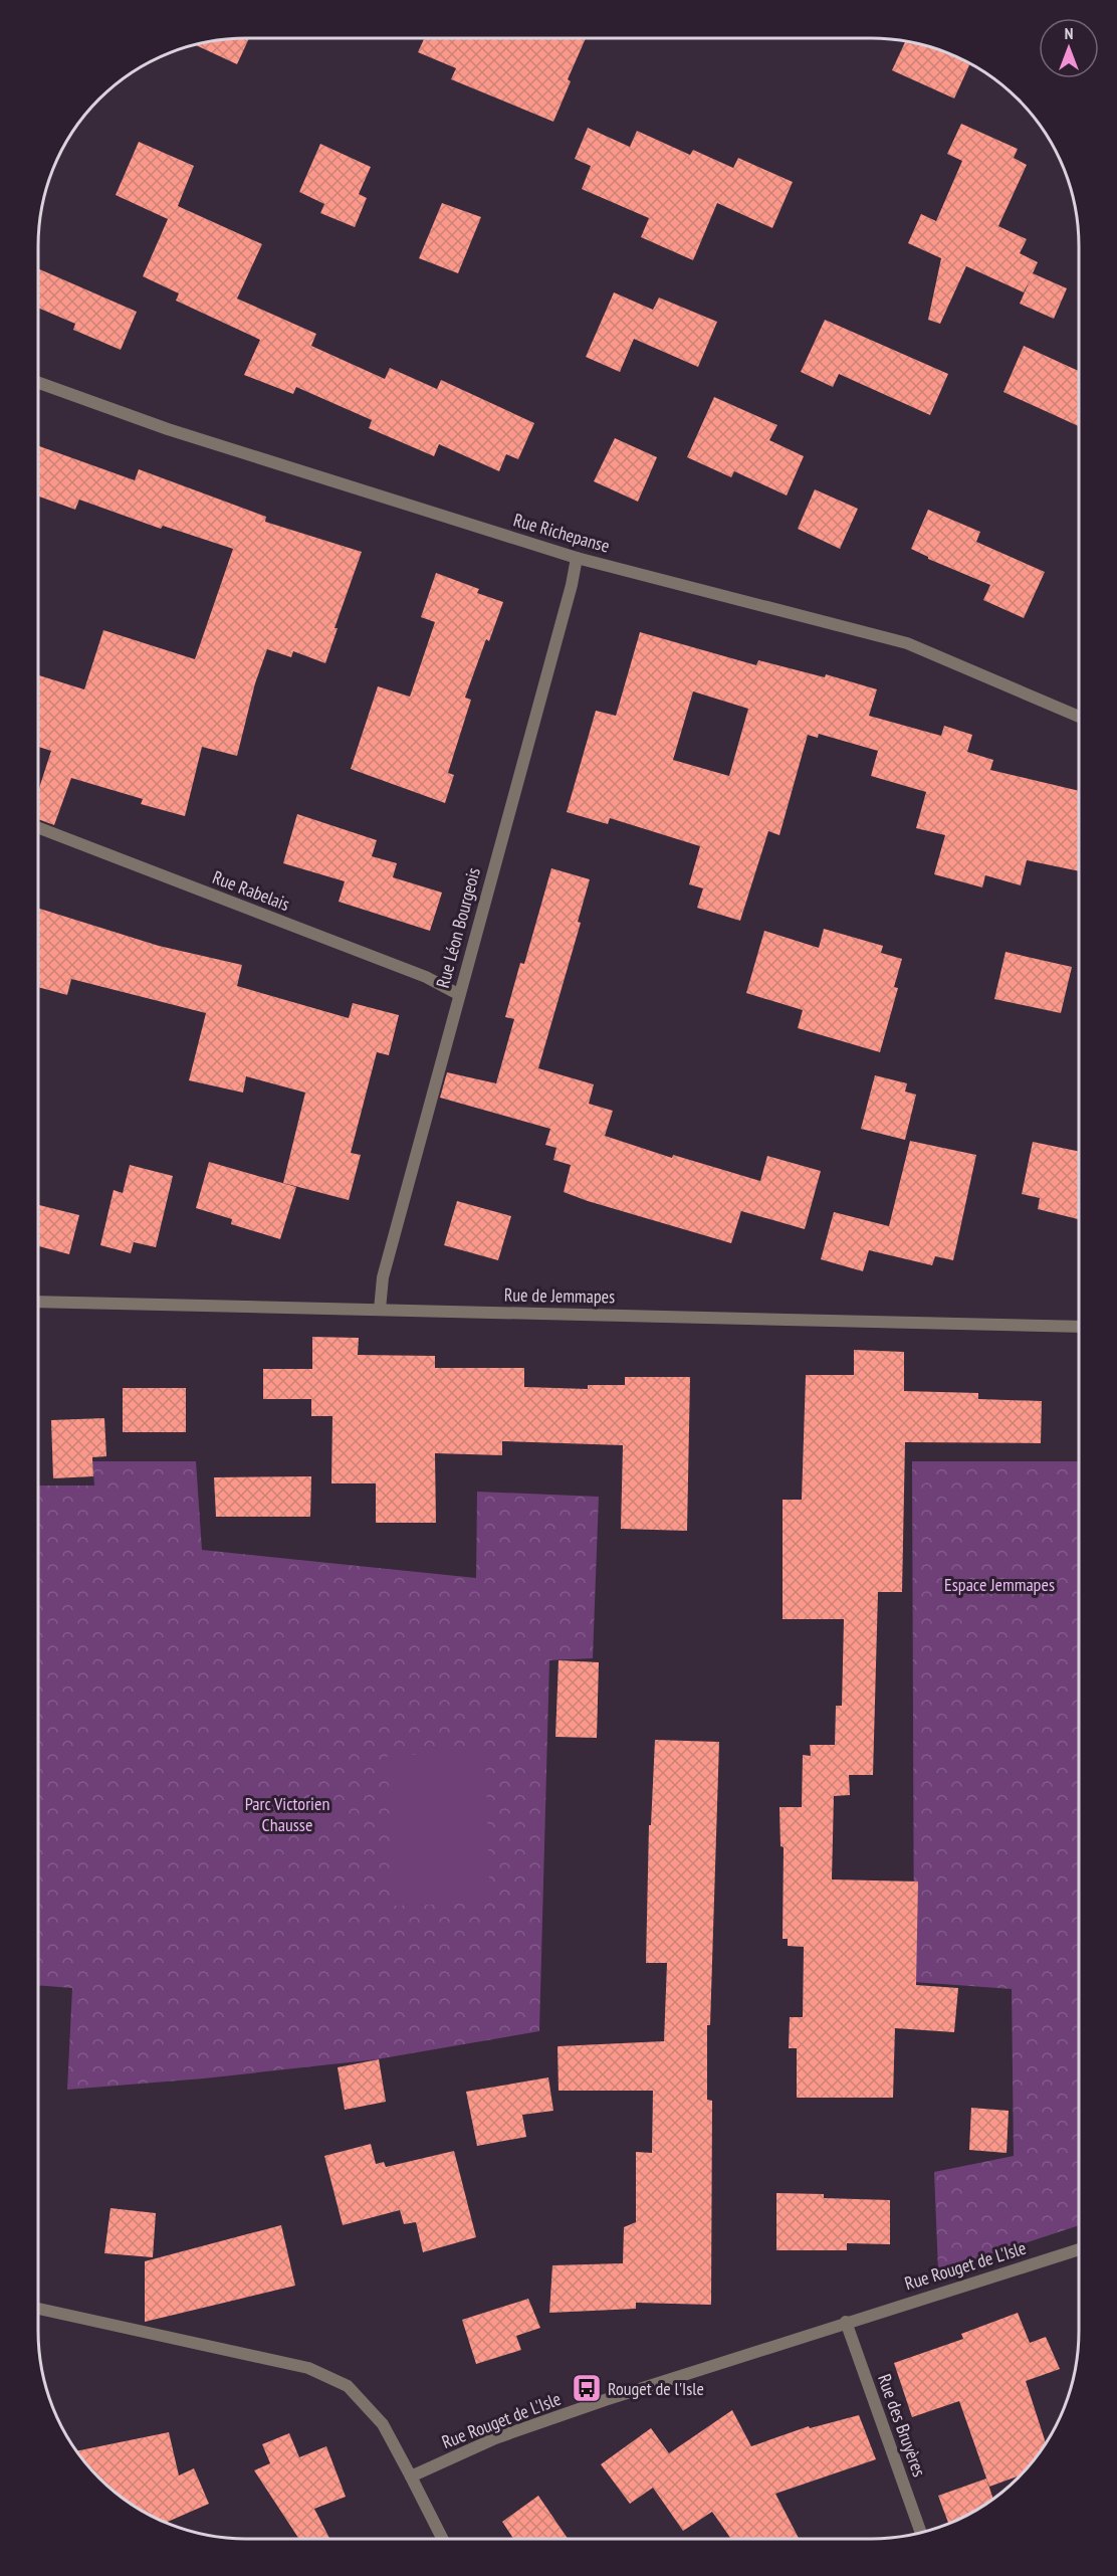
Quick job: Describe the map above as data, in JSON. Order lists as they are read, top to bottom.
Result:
{
  "streets": {
    "street": [
      "Rue Richepanse",
      "Rue Rabelais",
      "Rue Léon Bourgeois",
      "Rue de Jemmapes",
      "Rue Rouget de L'Isle",
      "Rue des Bruyères"
    ]
  },
  "crossings": [
    ["Rue Richepanse", "Rue Léon Bourgeois"],
    ["Rue Rabelais", "Rue Léon Bourgeois"],
    ["Rue Léon Bourgeois", "Rue de Jemmapes"],
    ["Rue Rouget de L'Isle", "Rue des Bruyères"]
  ],
  "parks": ["Espace Jemmapes", "Parc Victorien Chausse"],
  "places": {
    "bus stop": ["Rouget de l'Isle"]
  },
  "north": "top"
}
